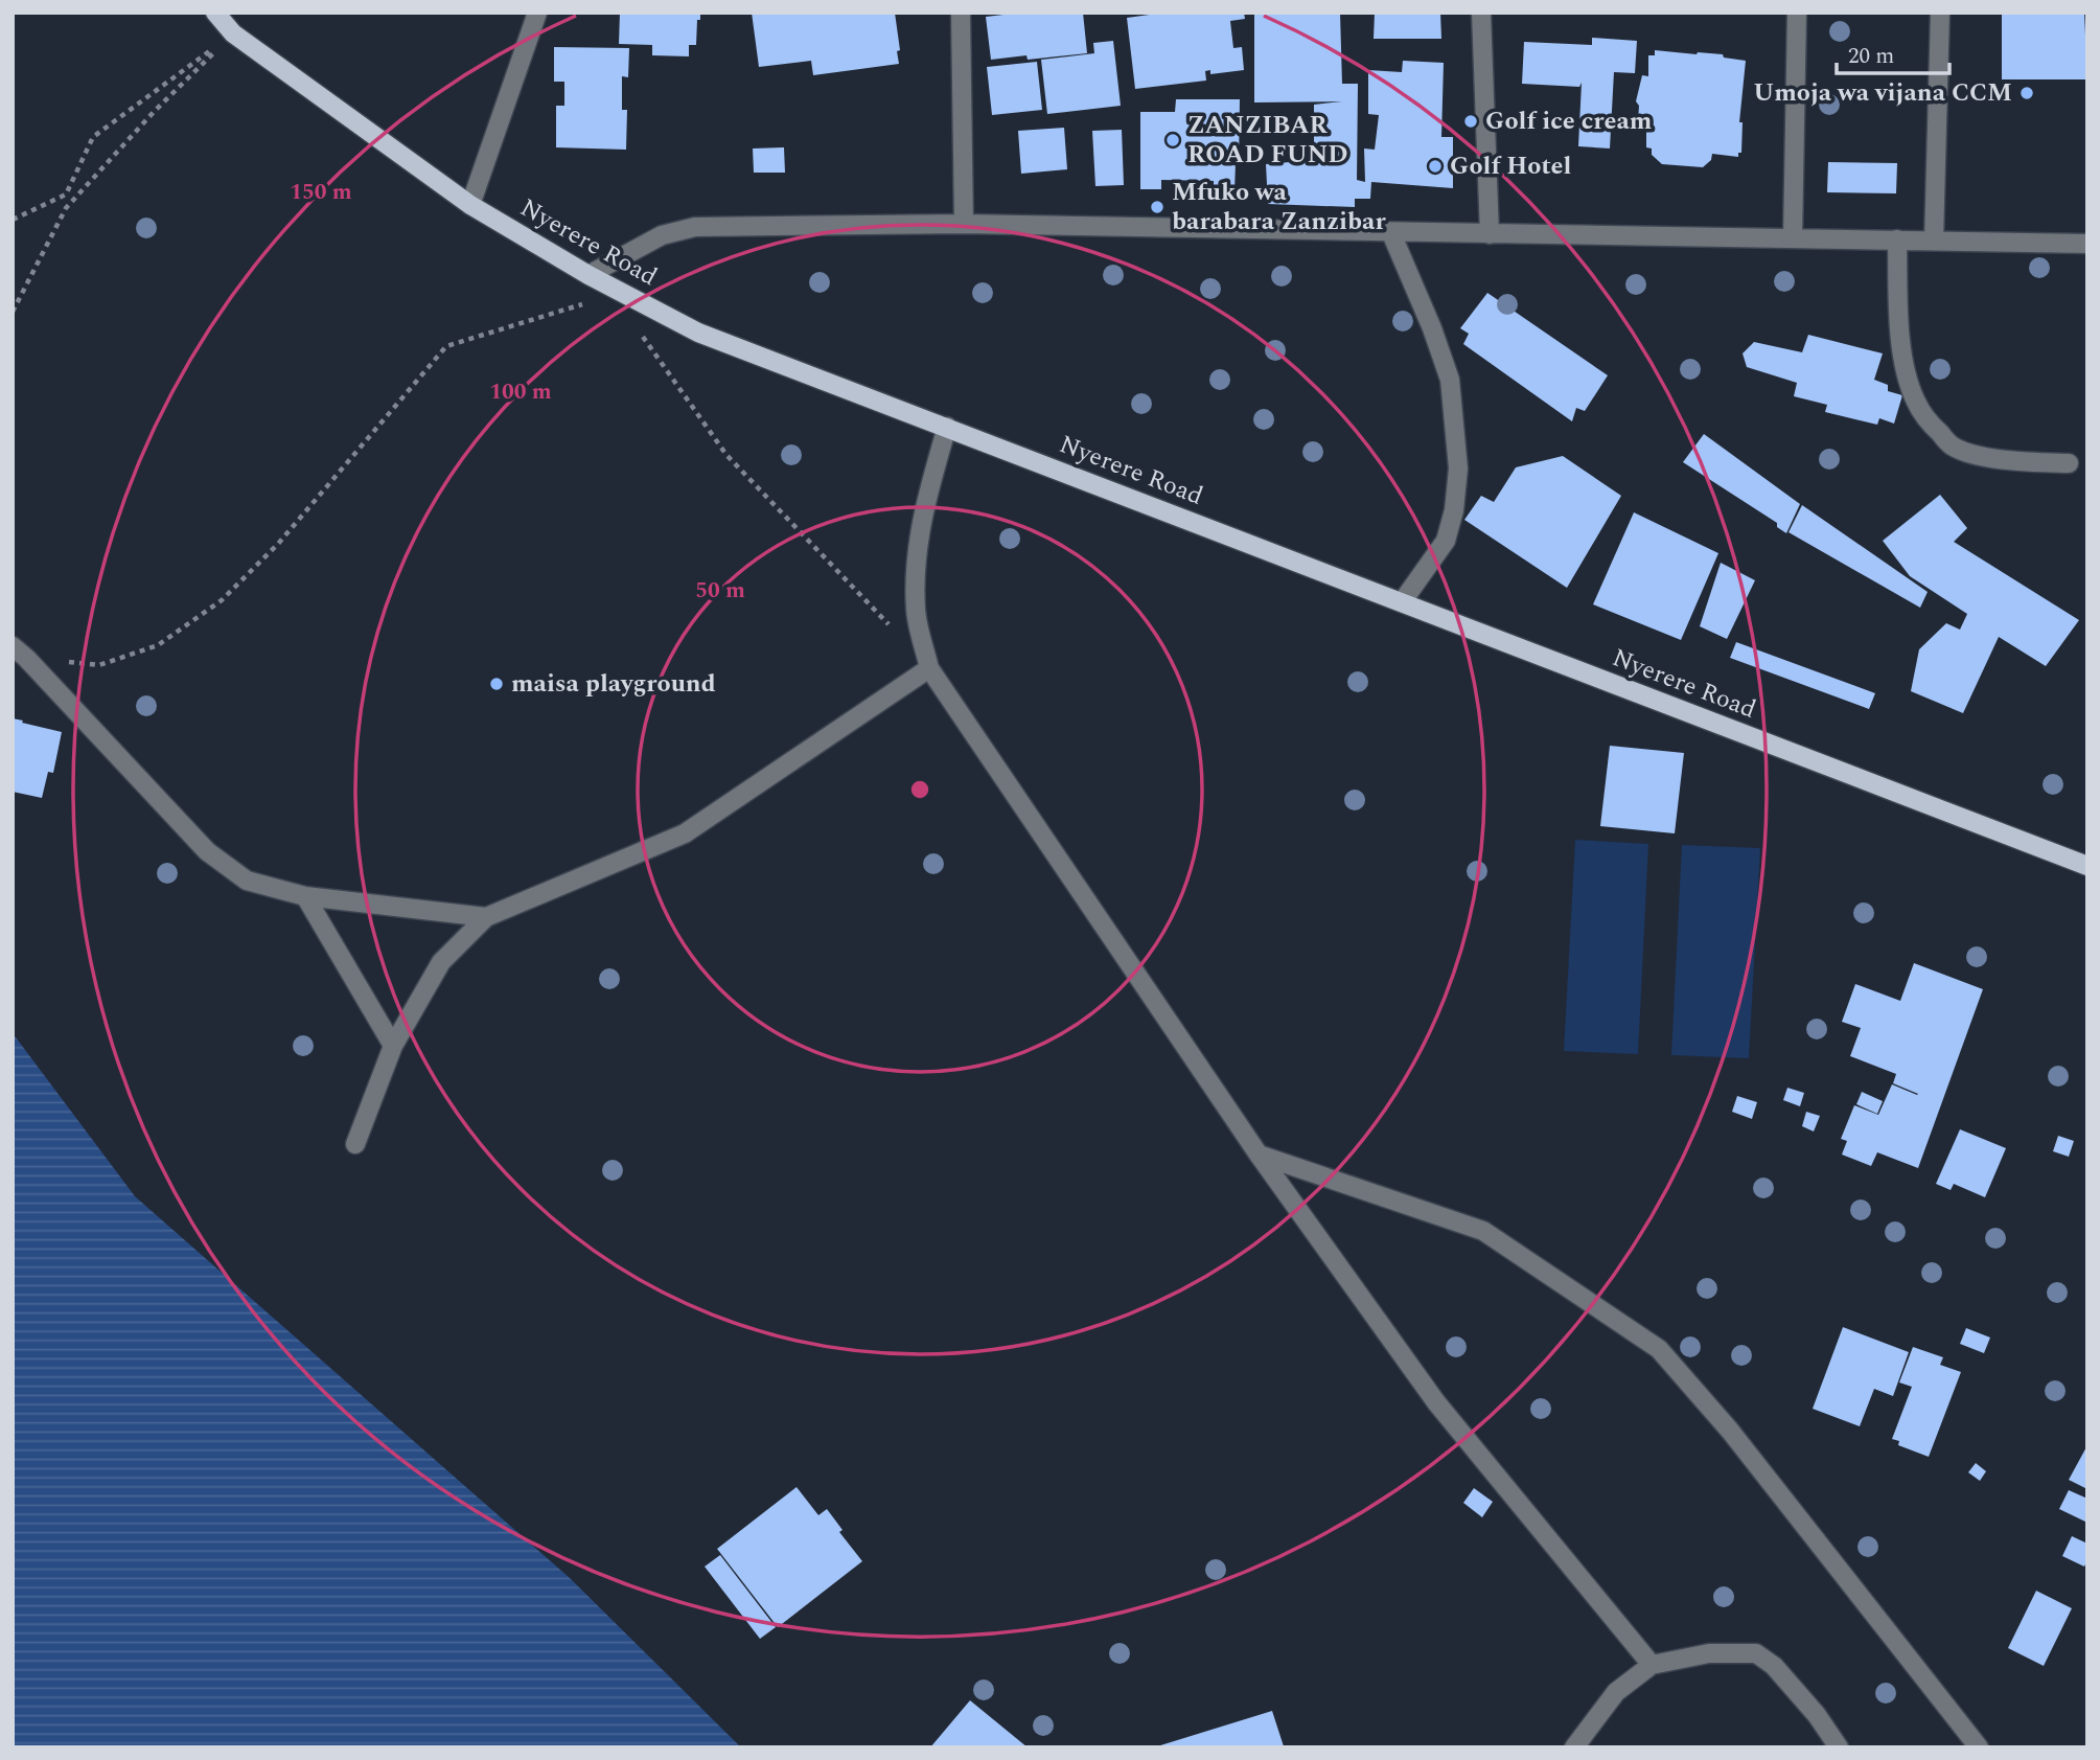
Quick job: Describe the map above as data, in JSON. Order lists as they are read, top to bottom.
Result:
{
  "streets": {
    "main road": ["Nyerere Road"]
  },
  "places": [
    "Umoja wa vijana CCM",
    "Golf ice cream",
    "ZANZIBAR ROAD FUND",
    "Golf Hotel",
    "Mfuko wa barabara Zanzibar",
    "maisa playground"
  ],
  "scale_bar": "20 m",
  "rings": ["150 m", "100 m", "50 m"]
}
